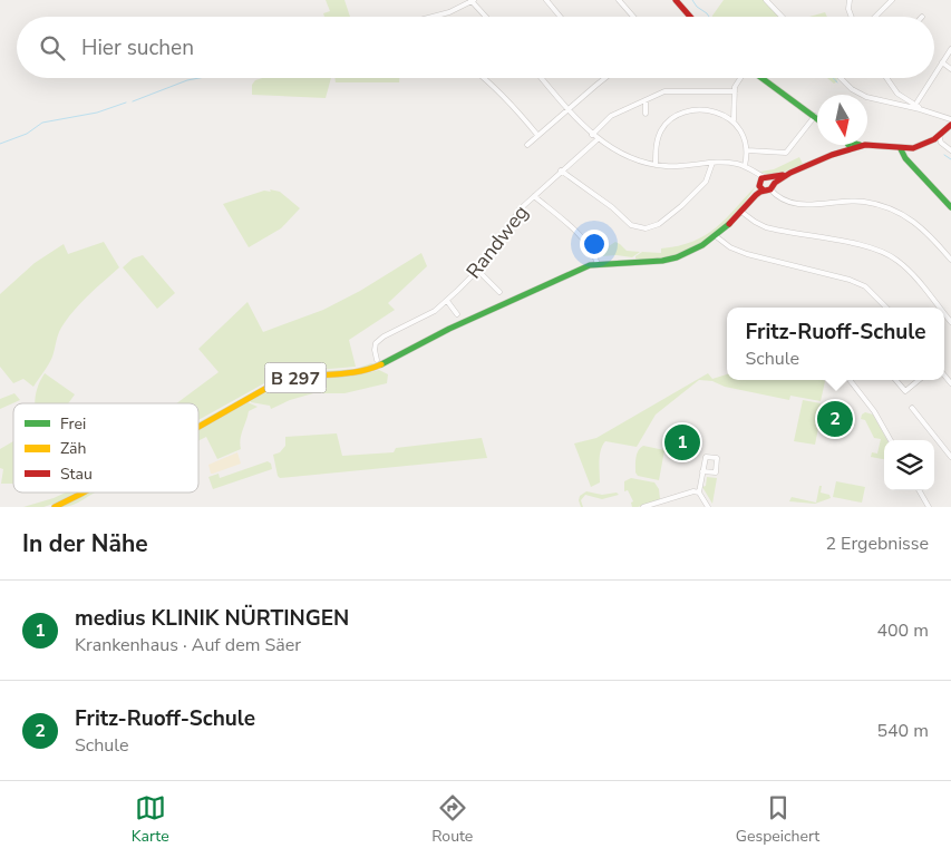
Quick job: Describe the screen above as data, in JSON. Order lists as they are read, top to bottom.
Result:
{
  "streets": {
    "main road": ["B 297"],
    "street": ["Randweg"]
  },
  "legend": ["Frei", "Zäh", "Stau"],
  "north": "bottom",
  "page": {
    "search": "Hier suchen",
    "popup": ["Fritz-Ruoff-Schule", "Schule"],
    "pins": ["2", "1"],
    "heading": ["In der Nähe", "2 Ergebnisse"],
    "list": [
      {
        "mark": "1",
        "name": "medius KLINIK NÜRTINGEN",
        "note": "Krankenhaus · Auf dem Säer",
        "value": "400 m"
      },
      {
        "mark": "2",
        "name": "Fritz-Ruoff-Schule",
        "note": "Schule",
        "value": "540 m"
      }
    ],
    "nav": ["Karte", "Route", "Gespeichert"]
  }
}
